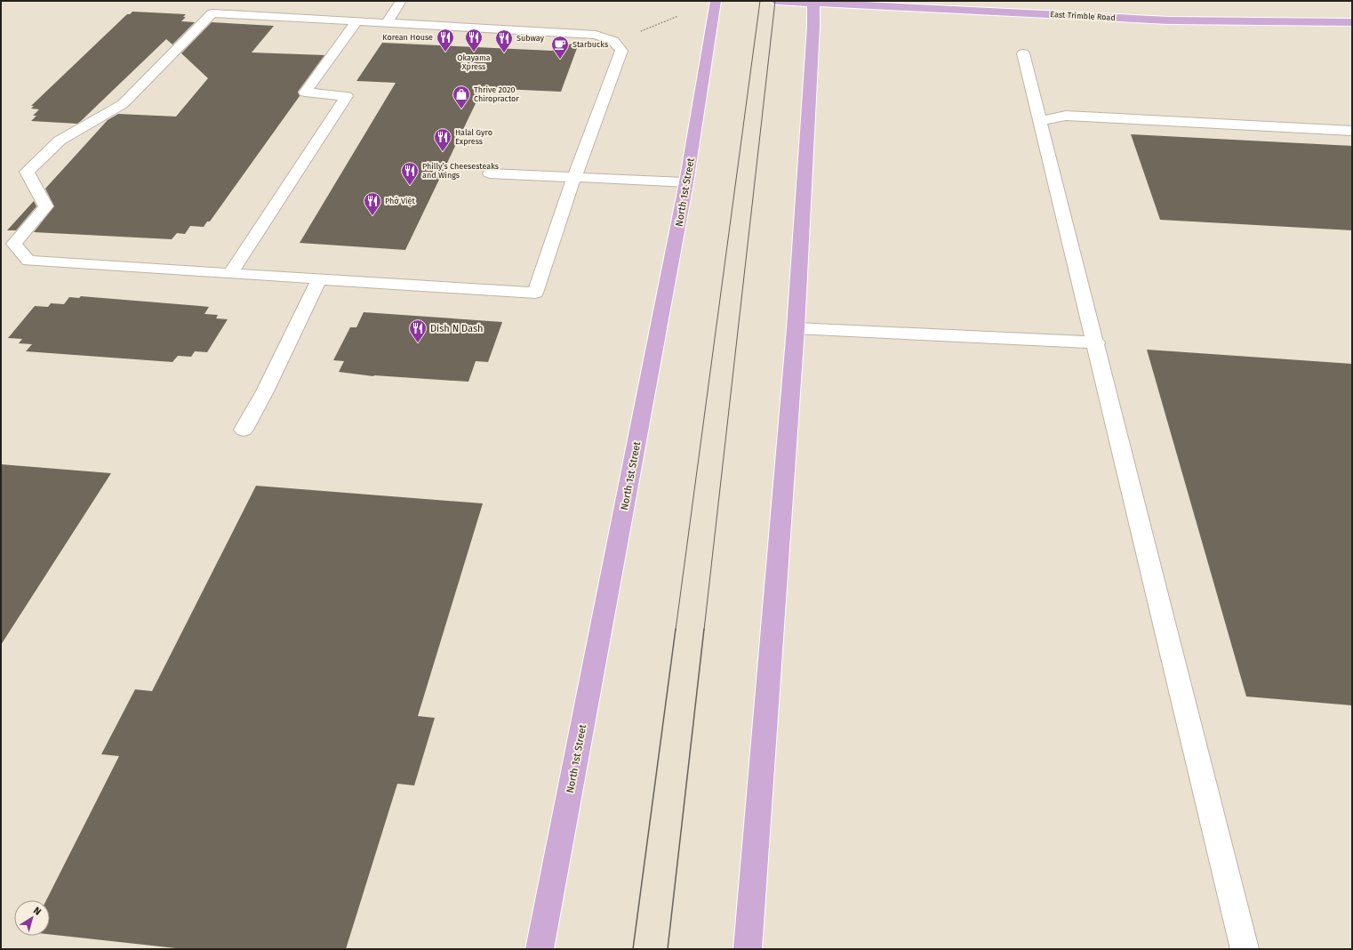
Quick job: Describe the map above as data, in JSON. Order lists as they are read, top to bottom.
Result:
{
  "streets": {
    "main road": ["East Trimble Road", "North 1st Street"]
  },
  "places": {
    "restaurant": [
      "Korean House",
      "Okayama Xpress",
      "Subway",
      "Halal Gyro Express",
      "Philly’s Cheesesteaks and Wings",
      "Phở Việt",
      "Dish N Dash"
    ],
    "cafe": ["Starbucks"],
    "shop": ["Thrive 2020 Chiropractor"]
  },
  "north": "top right"
}
